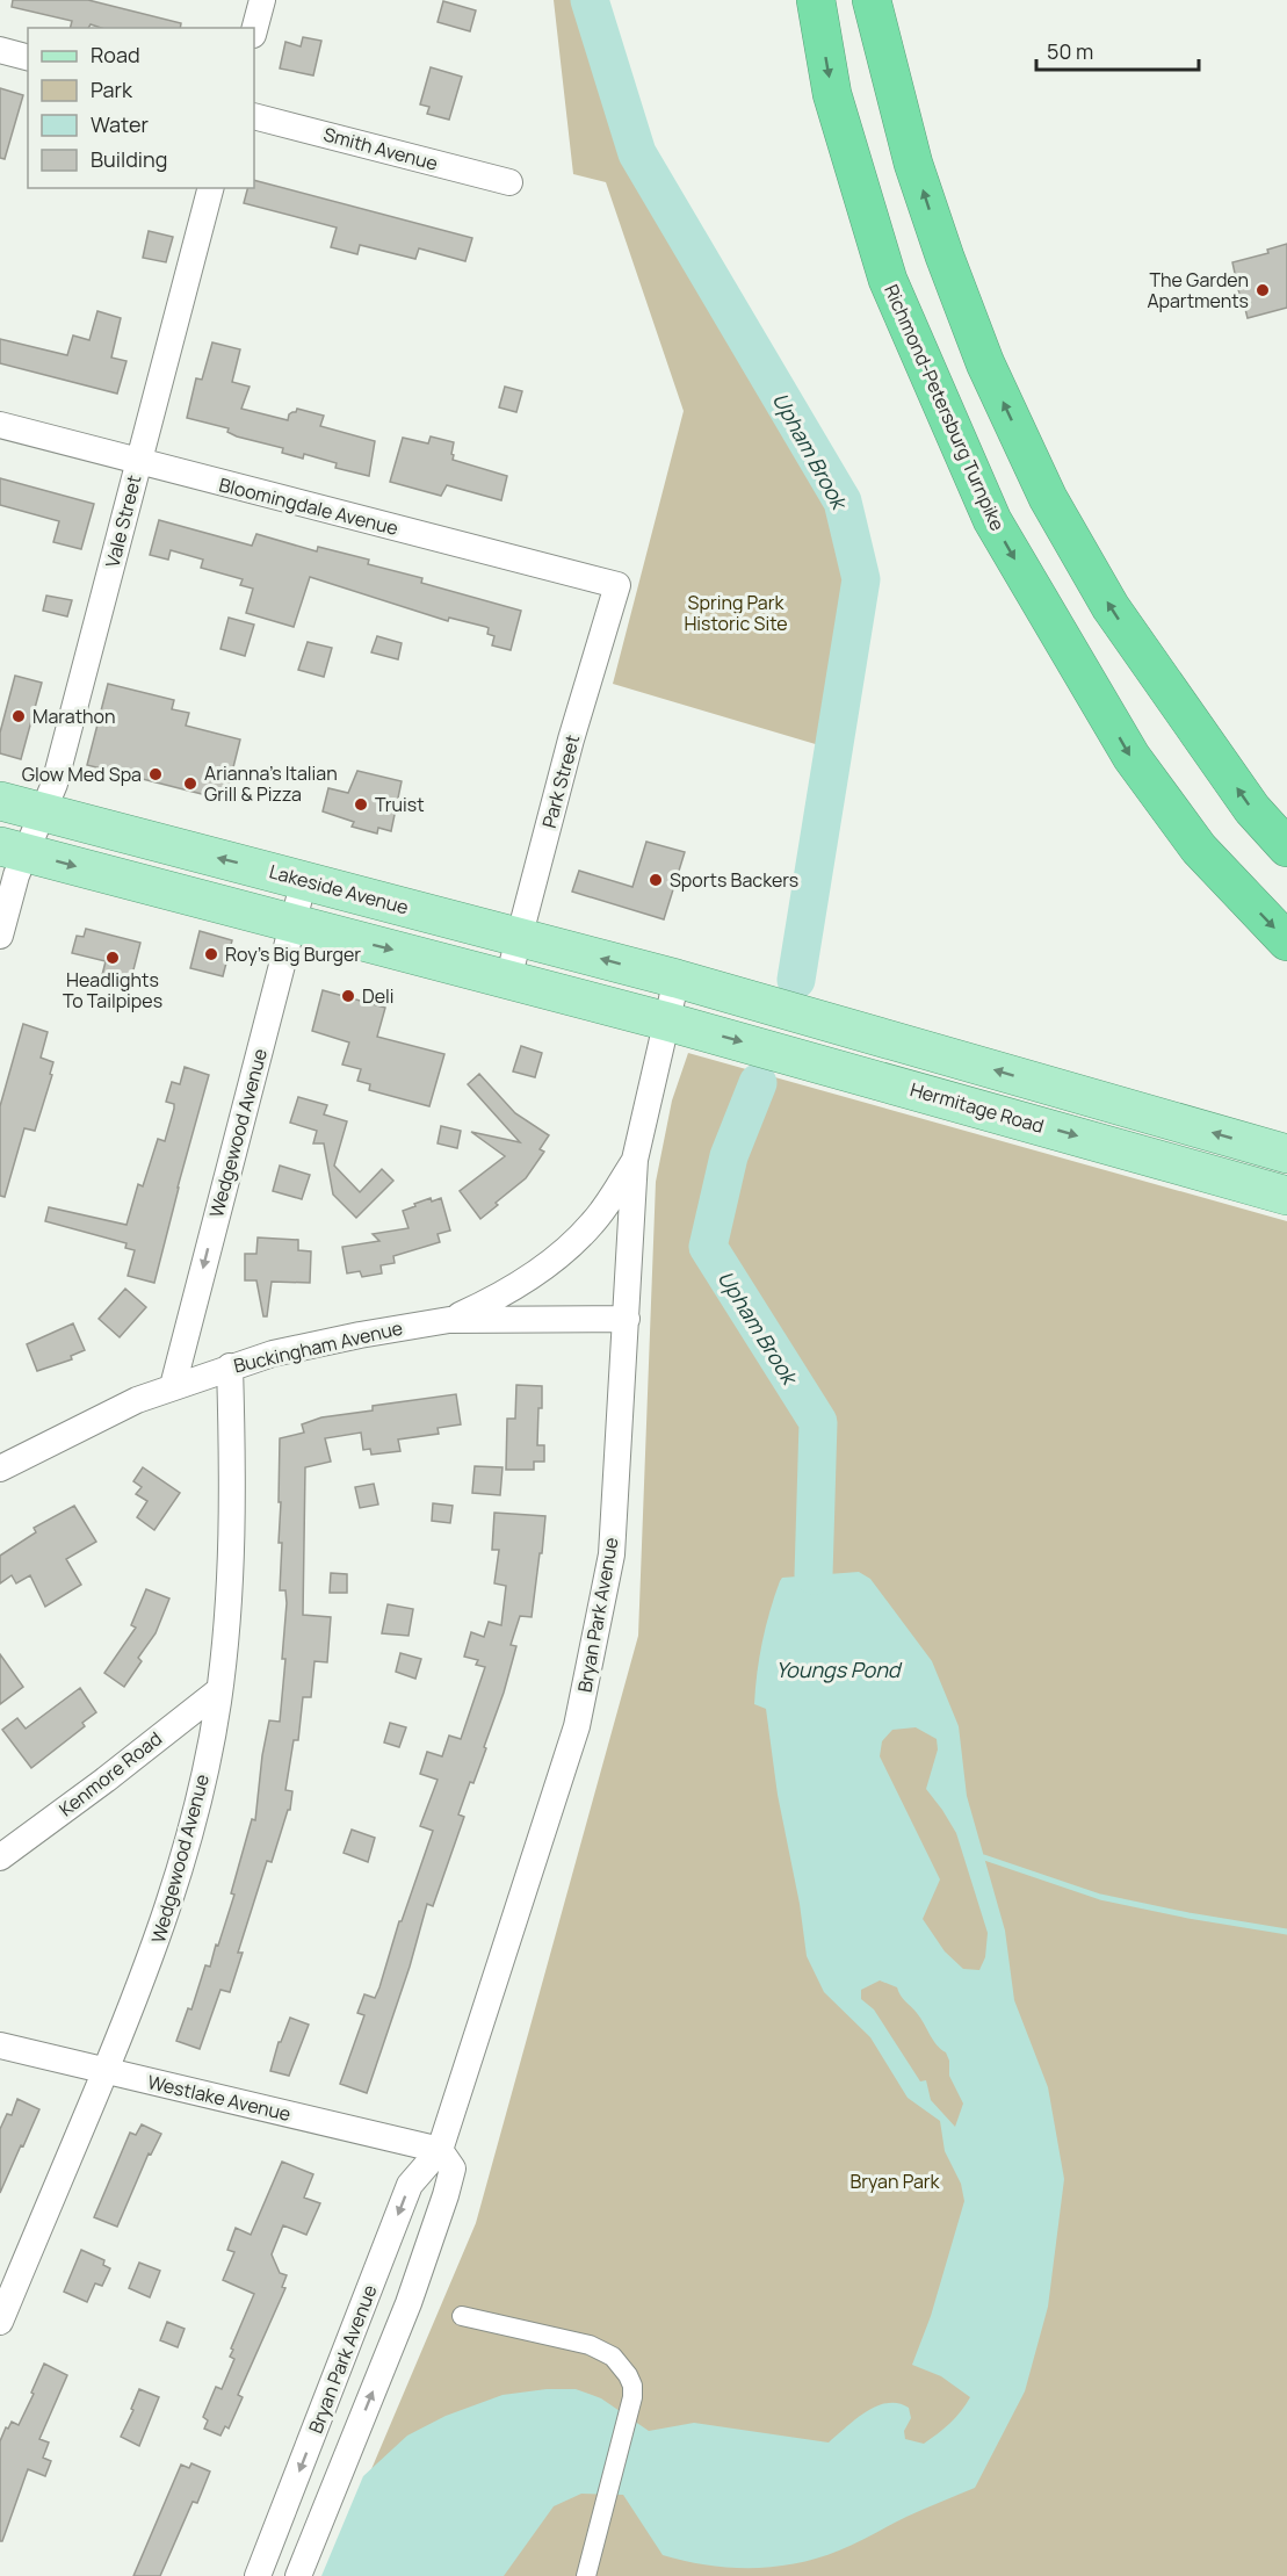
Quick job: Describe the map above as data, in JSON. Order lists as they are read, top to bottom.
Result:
{
  "streets": {
    "highway": ["Richmond-Petersburg Turnpike"],
    "main road": ["Lakeside Avenue", "Hermitage Road"],
    "street": [
      "Smith Avenue",
      "Bloomingdale Avenue",
      "Vale Street",
      "Park Street",
      "Wedgewood Avenue",
      "Buckingham Avenue",
      "Bryan Park Avenue",
      "Kenmore Road",
      "Westlake Avenue"
    ]
  },
  "crossings": [
    ["Bloomingdale Avenue", "Vale Street"],
    ["Bloomingdale Avenue", "Park Street"],
    ["Vale Street", "Lakeside Avenue"],
    ["Park Street", "Lakeside Avenue"],
    ["Lakeside Avenue", "Wedgewood Avenue"],
    ["Lakeside Avenue", "Bryan Park Avenue"],
    ["Hermitage Road", "Bryan Park Avenue"],
    ["Wedgewood Avenue", "Buckingham Avenue"],
    ["Wedgewood Avenue", "Kenmore Road"],
    ["Wedgewood Avenue", "Westlake Avenue"],
    ["Buckingham Avenue", "Bryan Park Avenue"],
    ["Bryan Park Avenue", "Westlake Avenue"]
  ],
  "water": ["Upham Brook", "Youngs Pond"],
  "parks": ["Spring Park Historic Site", "Bryan Park"],
  "places": [
    "The Garden Apartments",
    "Marathon",
    "Glow Med Spa",
    "Arianna's Italian Grill & Pizza",
    "Truist",
    "Sports Backers",
    "Roy's Big Burger",
    "Headlights To Tailpipes",
    "Deli"
  ],
  "legend": [
    "Road",
    "Park",
    "Water",
    "Building"
  ],
  "scale_bar": "50 m"
}
